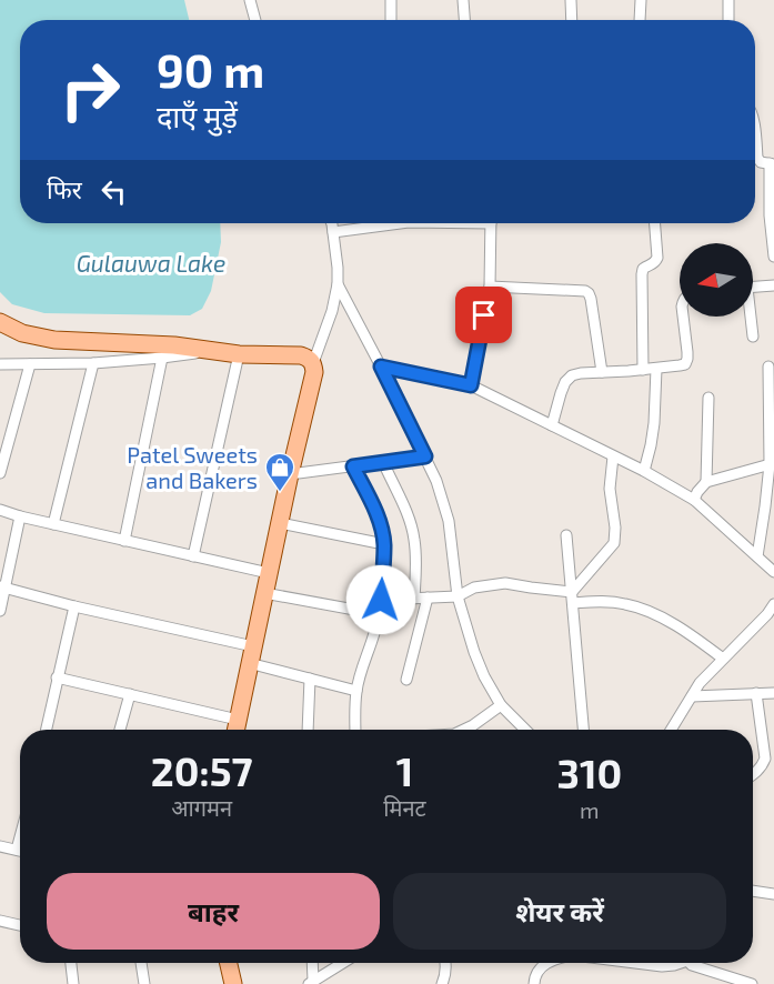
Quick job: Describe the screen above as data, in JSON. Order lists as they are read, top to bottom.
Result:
{
  "water": ["Gulauwa Lake"],
  "places": {
    "shop": ["Patel Sweets and Bakers"]
  },
  "north": "left",
  "page": {
    "turn": ["90 m", "दाएँ मुड़ें"],
    "then": "फिर",
    "eta": [
      "20:57",
      "आगमन",
      "1",
      "मिनट",
      "310",
      "m"
    ],
    "buttons": ["बाहर", "शेयर करें"]
  }
}
